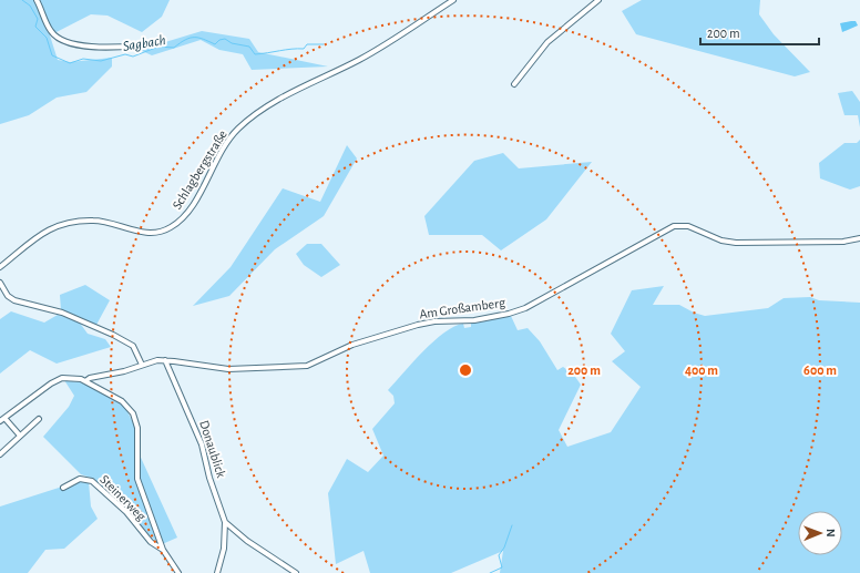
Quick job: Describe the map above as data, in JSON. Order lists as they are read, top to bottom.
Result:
{
  "streets": {
    "street": [
      "Schlagbergstraße",
      "Am Großamberg",
      "Donaublick",
      "Steinerweg"
    ]
  },
  "crossings": [
    ["Am Großamberg", "Donaublick"]
  ],
  "water": ["Sagbach"],
  "scale_bar": "200 m",
  "north": "right",
  "rings": ["200 m", "400 m", "600 m"]
}
